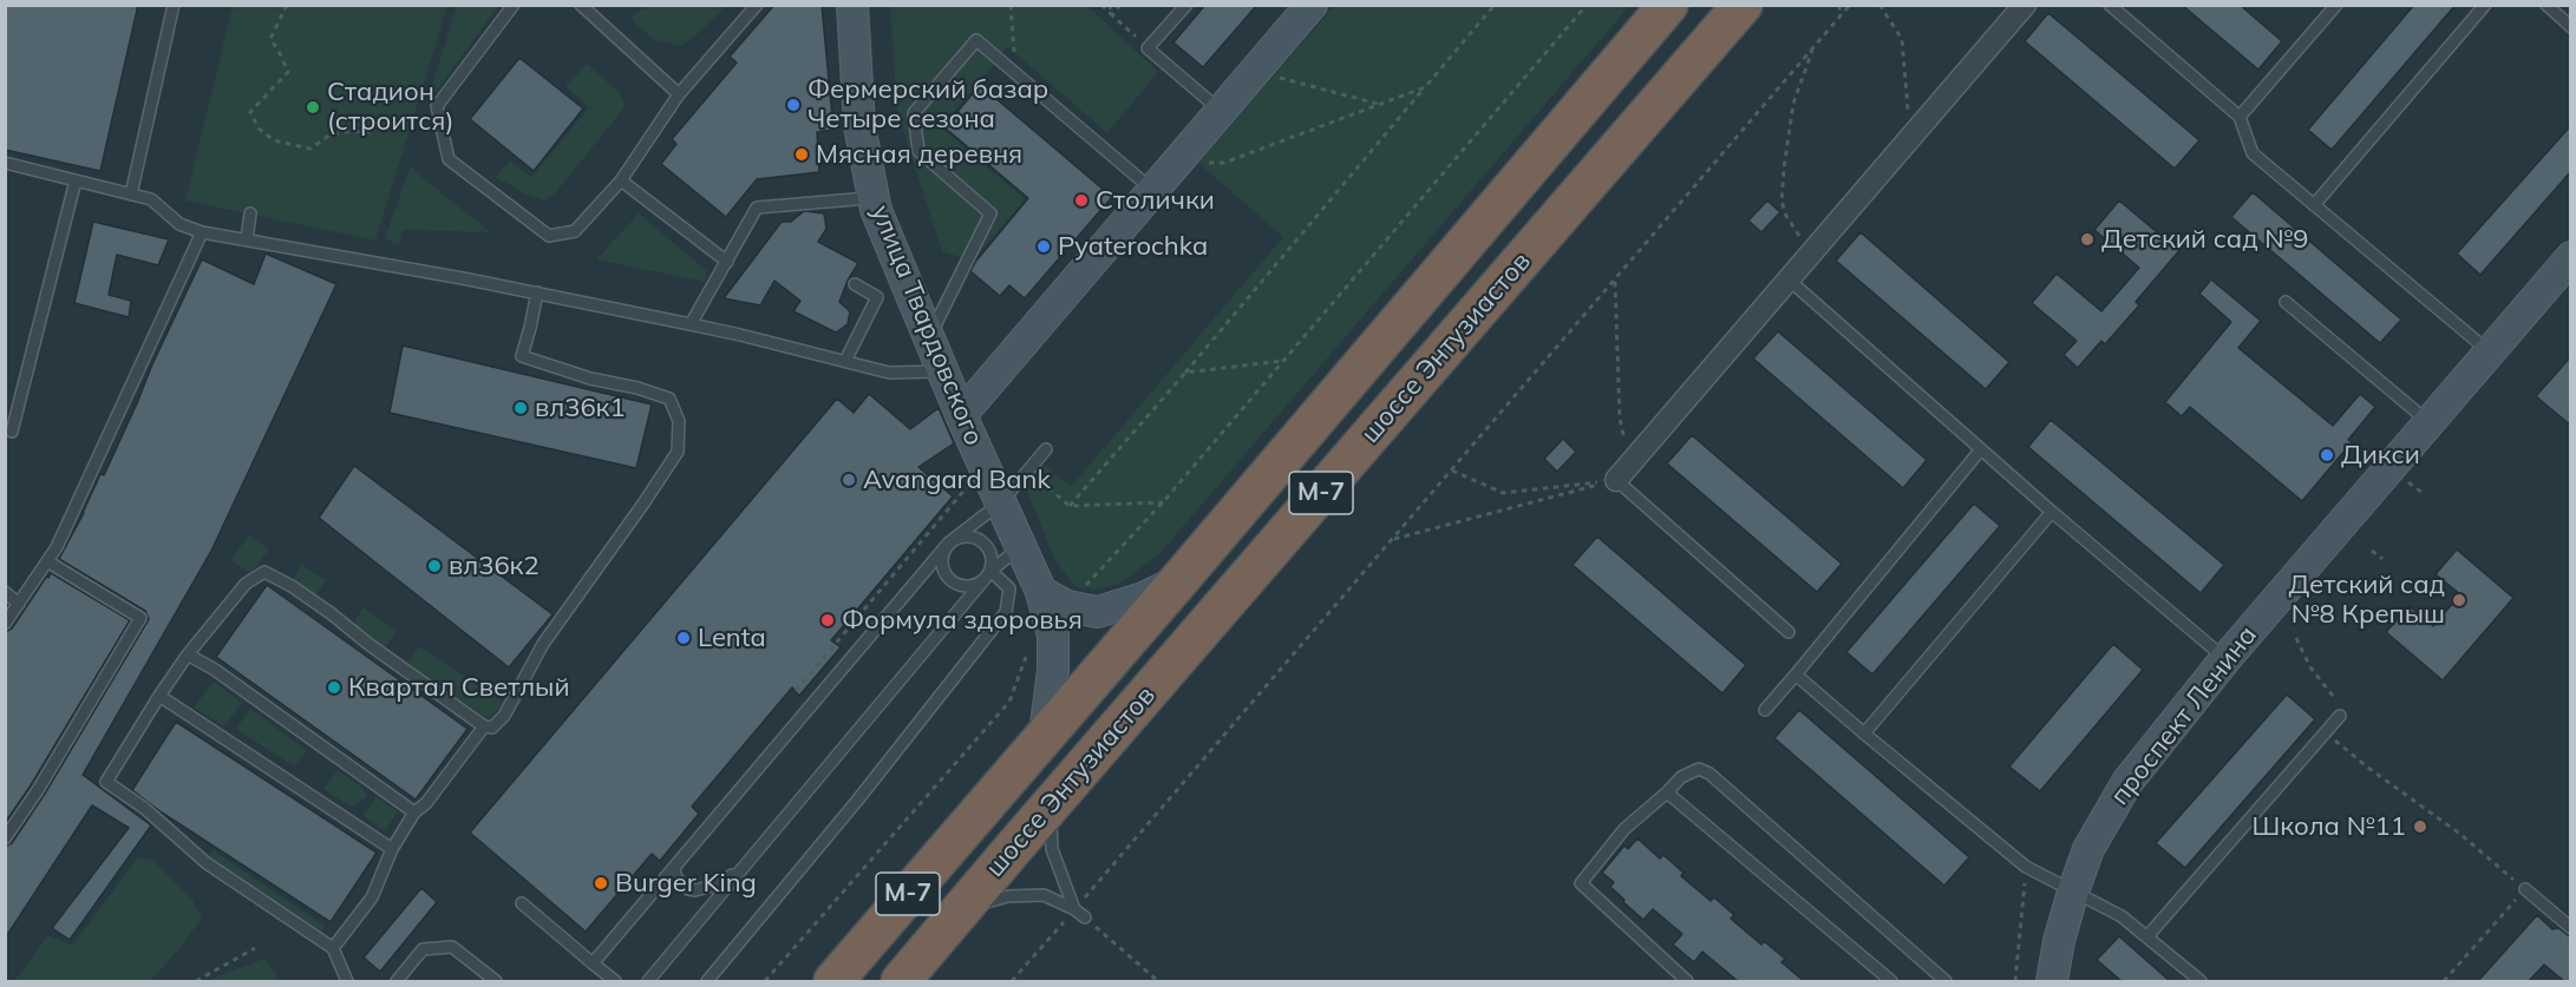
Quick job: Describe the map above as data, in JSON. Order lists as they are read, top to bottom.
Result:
{
  "streets": {
    "highway": ["шоссе Энтузиастов", "М-7"],
    "street": ["улица Твардовского", "проспект Ленина"]
  },
  "crossings": [
    ["улица Твардовского", "шоссе Энтузиастов"]
  ],
  "places": [
    "Фермерский базар Четыре сезона",
    "Стадион (строится)",
    "Мясная деревня",
    "Столички",
    "Детский сад №9",
    "Pyaterochka",
    "вл36к1",
    "Дикси",
    "Avangard Bank",
    "вл36к2",
    "Детский сад №8 Крепыш",
    "Формула здоровья",
    "Lenta",
    "Квартал Светлый",
    "Школа №11",
    "Burger King"
  ]
}
